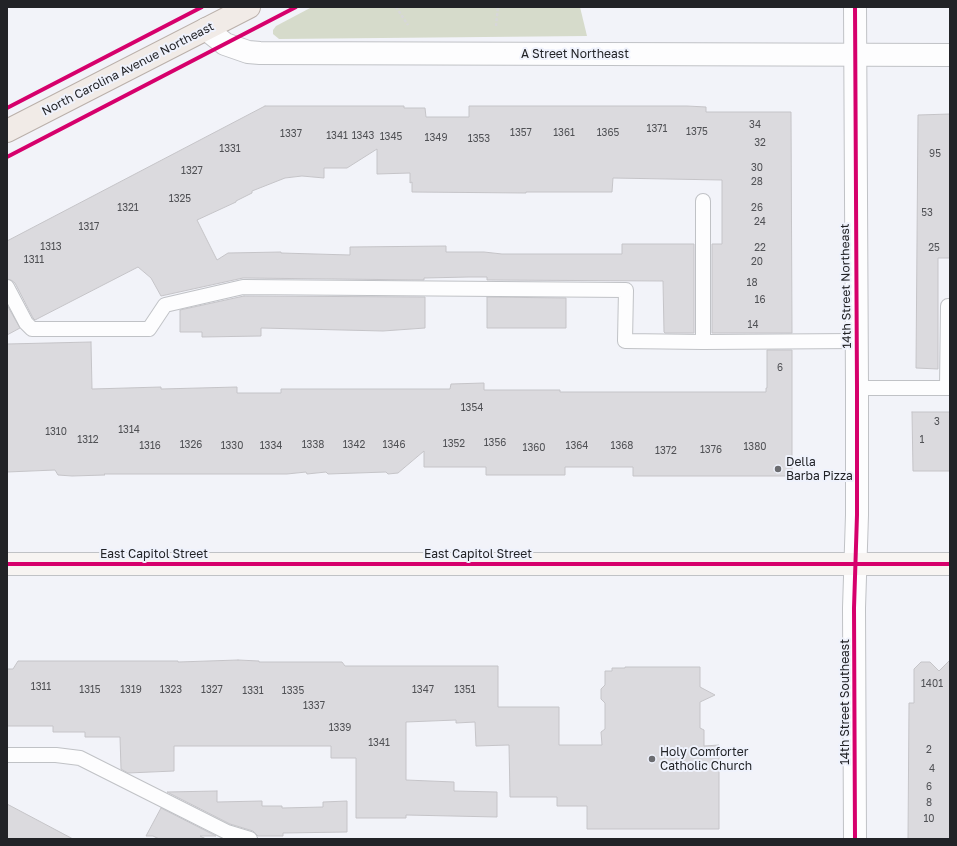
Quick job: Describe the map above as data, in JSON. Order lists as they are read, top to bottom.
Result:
{
  "streets": {
    "main road": ["North Carolina Avenue Northeast", "East Capitol Street"],
    "street": ["A Street Northeast", "14th Street Northeast", "14th Street Southeast"]
  },
  "crossings": [
    ["A Street Northeast", "North Carolina Avenue Northeast"],
    ["A Street Northeast", "14th Street Northeast"],
    ["14th Street Northeast", "East Capitol Street"],
    ["14th Street Northeast", "14th Street Southeast"],
    ["East Capitol Street", "14th Street Southeast"]
  ],
  "places": ["Della Barba Pizza", "Holy Comforter Catholic Church"],
  "house_numbers": [
    "34",
    "1371",
    "1375",
    "1357",
    "1361",
    "1365",
    "1337",
    "1341",
    "1343",
    "1345",
    "1349",
    "1353",
    "32",
    "1331",
    "95",
    "30",
    "1327",
    "28",
    "1325",
    "1321",
    "26",
    "53",
    "24",
    "1317",
    "1313",
    "22",
    "25",
    "1311",
    "20",
    "18",
    "16",
    "14",
    "6",
    "1354",
    "3",
    "1314",
    "1310",
    "1312",
    "1",
    "1356",
    "1352",
    "1326",
    "1338",
    "1342",
    "1346",
    "1316",
    "1330",
    "1334",
    "1364",
    "1368",
    "1380",
    "1360",
    "1376",
    "1372",
    "1401",
    "1311",
    "1315",
    "1319",
    "1323",
    "1327",
    "1347",
    "1351",
    "1331",
    "1335",
    "1337",
    "1339",
    "1341",
    "2",
    "4",
    "6",
    "8",
    "10"
  ]
}
